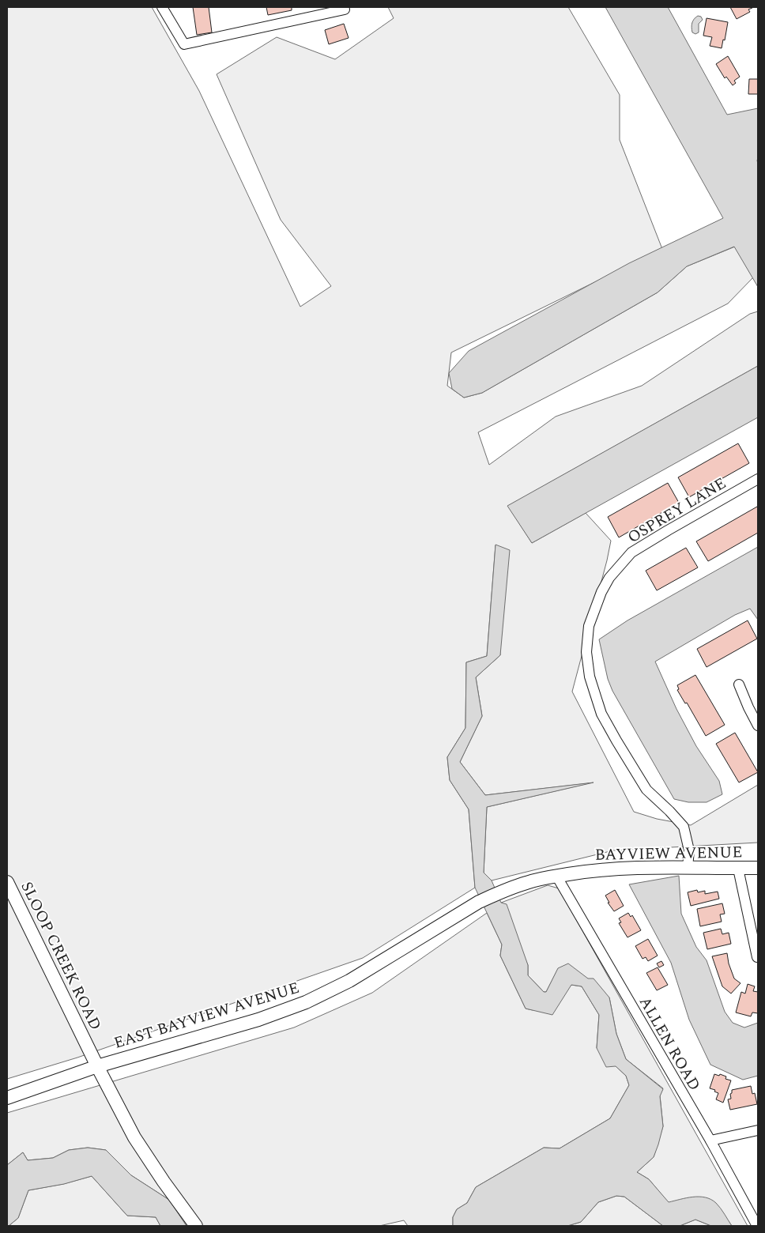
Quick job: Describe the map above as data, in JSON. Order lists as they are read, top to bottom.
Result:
{
  "streets": {
    "main road": ["BAYVIEW AVENUE", "SLOOP CREEK ROAD", "EAST BAYVIEW AVENUE"],
    "street": ["OSPREY LANE", "ALLEN ROAD"]
  },
  "crossings": [
    ["OSPREY LANE", "BAYVIEW AVENUE"],
    ["BAYVIEW AVENUE", "EAST BAYVIEW AVENUE"],
    ["BAYVIEW AVENUE", "ALLEN ROAD"],
    ["SLOOP CREEK ROAD", "EAST BAYVIEW AVENUE"],
    ["EAST BAYVIEW AVENUE", "ALLEN ROAD"]
  ]
}
